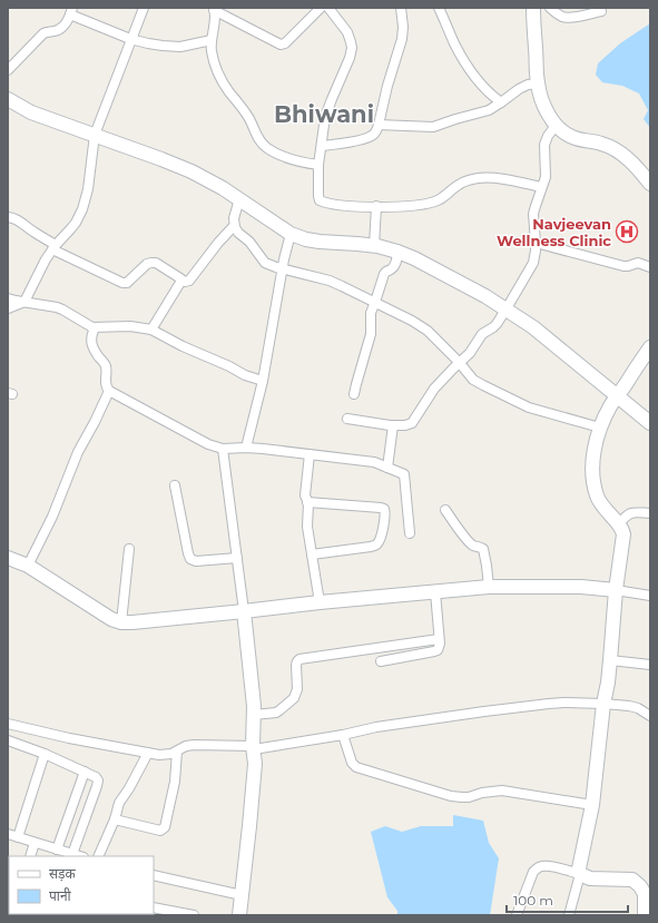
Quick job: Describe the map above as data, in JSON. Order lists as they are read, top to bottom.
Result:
{
  "districts": ["Bhiwani"],
  "places": {
    "hospital": ["Navjeevan Wellness Clinic"]
  },
  "legend": ["सड़क", "पानी"],
  "scale_bar": "100 m"
}
